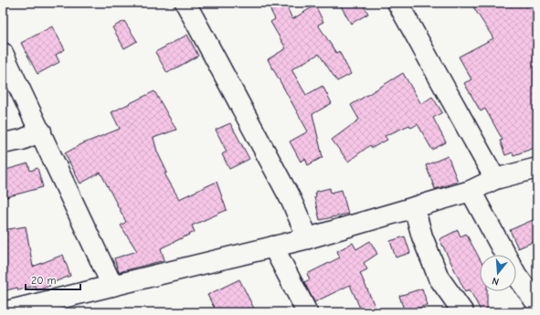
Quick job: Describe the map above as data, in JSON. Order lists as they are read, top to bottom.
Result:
{
  "scale_bar": "20 m",
  "north": "bottom"
}
